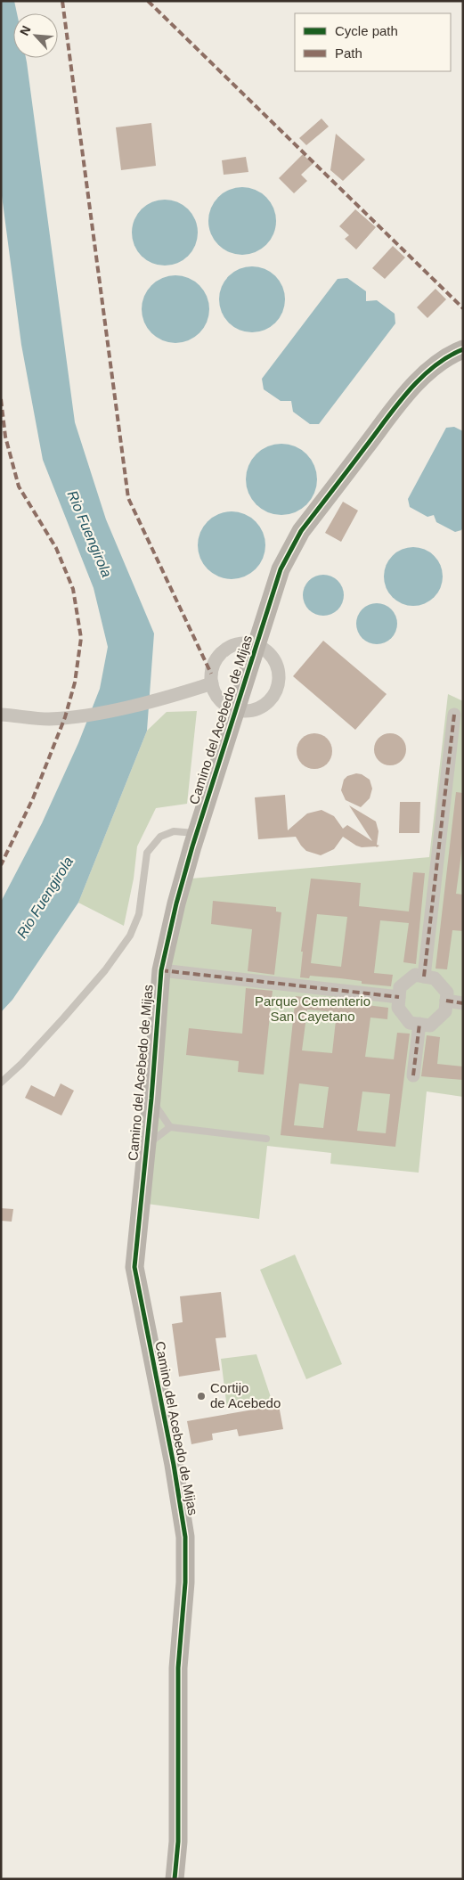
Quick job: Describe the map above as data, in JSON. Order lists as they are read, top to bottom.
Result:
{
  "streets": {
    "street": ["Camino del Acebedo de Mijas"]
  },
  "water": ["Rio Fuengirola"],
  "parks": ["Parque Cementerio San Cayetano"],
  "places": ["Cortijo de Acebedo"],
  "legend": ["Cycle path", "Path"],
  "north": "top left"
}
